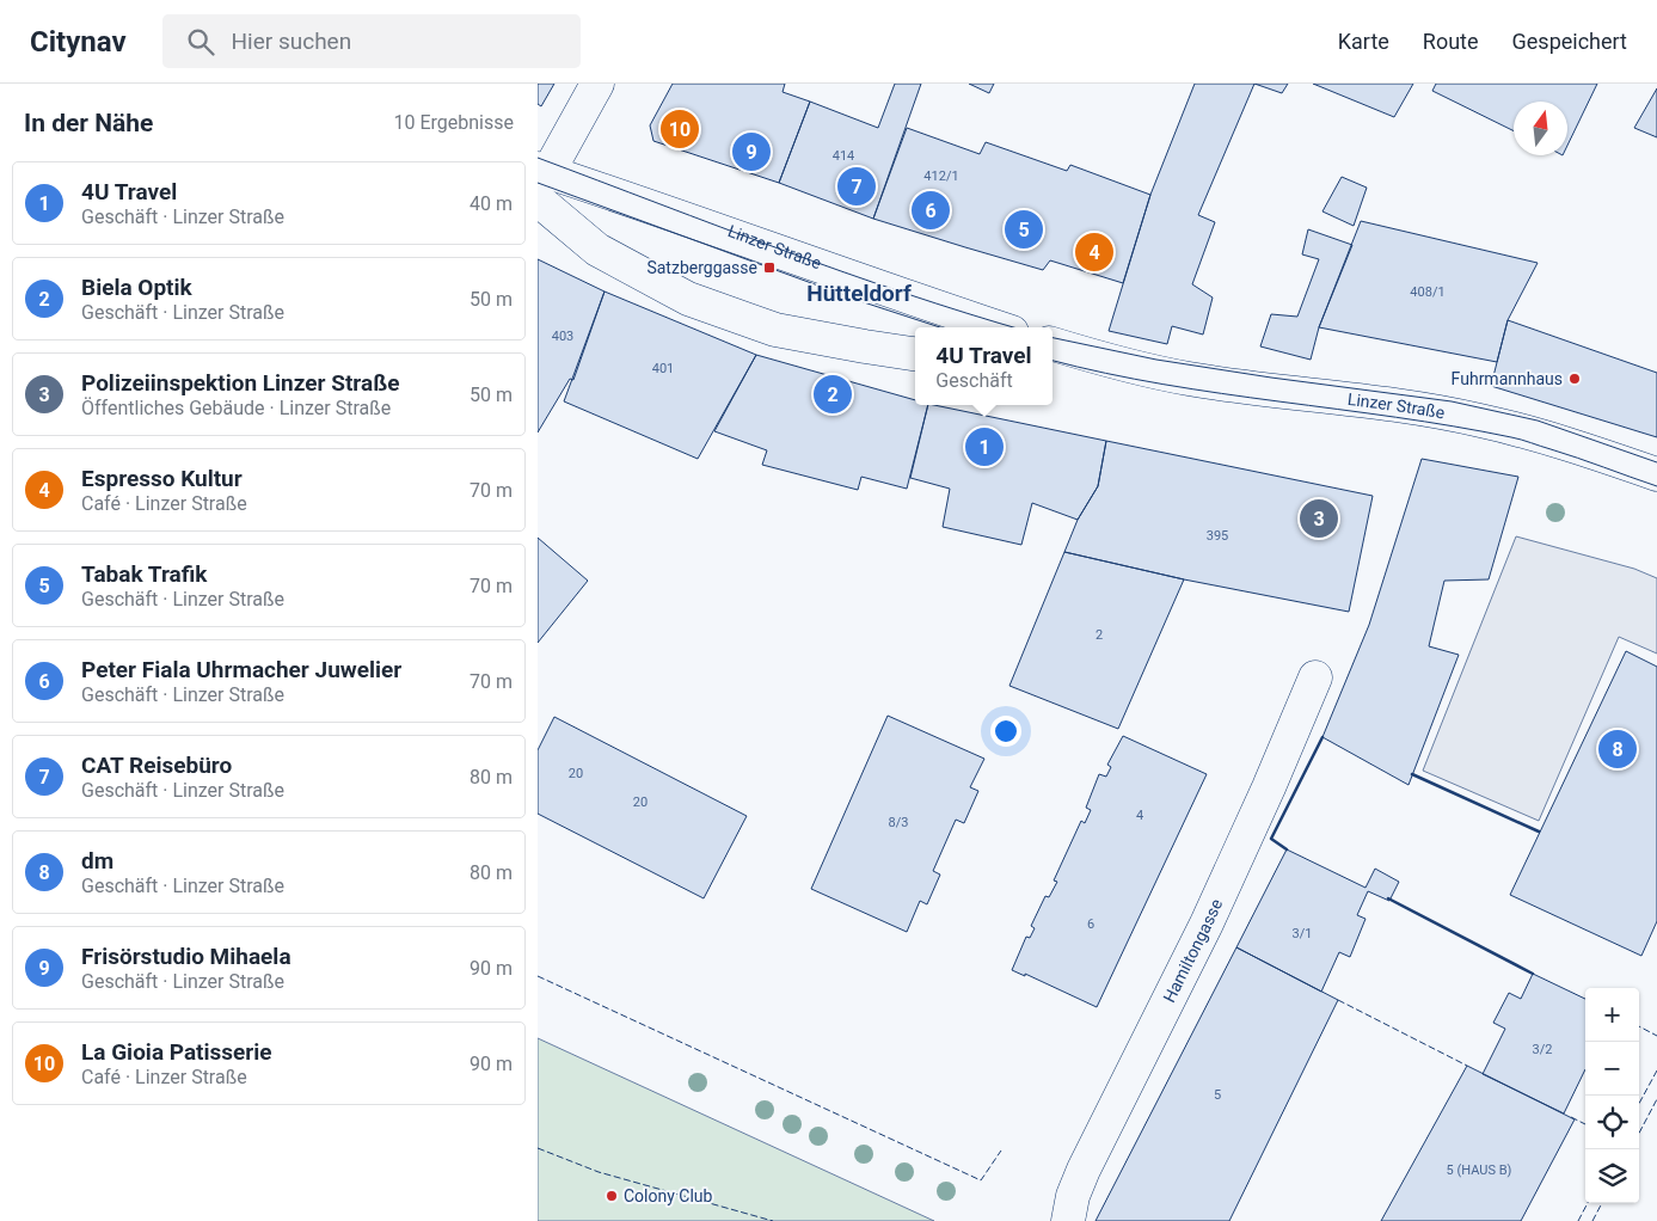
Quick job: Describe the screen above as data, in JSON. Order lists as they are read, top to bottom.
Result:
{
  "streets": {
    "main road": ["Linzer Straße", "Hamiltongasse"]
  },
  "districts": ["Hütteldorf"],
  "places": {
    "transit": ["Satzberggasse"],
    "other": ["Fuhrmannhaus", "Colony Club"]
  },
  "house_numbers": [
    "414",
    "412/1",
    "408/1",
    "403",
    "401",
    "395",
    "2",
    "20",
    "20",
    "4",
    "8/3",
    "6",
    "3/1",
    "3/2",
    "5",
    "5 (HAUS B)"
  ],
  "north": "top",
  "page": {
    "header": "Citynav",
    "search": "Hier suchen",
    "nav": ["Karte", "Route", "Gespeichert"],
    "heading": ["In der Nähe", "10 Ergebnisse"],
    "pins": [
      "10",
      "9",
      "7",
      "6",
      "5",
      "4",
      "2",
      "1",
      "3",
      "8"
    ],
    "list": [
      {
        "mark": "1",
        "name": "4U Travel",
        "note": "Geschäft · Linzer Straße",
        "value": "40 m"
      },
      {
        "mark": "2",
        "name": "Biela Optik",
        "note": "Geschäft · Linzer Straße",
        "value": "50 m"
      },
      {
        "mark": "3",
        "name": "Polizeiinspektion Linzer Straße",
        "note": "Öffentliches Gebäude · Linzer Straße",
        "value": "50 m"
      },
      {
        "mark": "4",
        "name": "Espresso Kultur",
        "note": "Café · Linzer Straße",
        "value": "70 m"
      },
      {
        "mark": "5",
        "name": "Tabak Trafik",
        "note": "Geschäft · Linzer Straße",
        "value": "70 m"
      },
      {
        "mark": "6",
        "name": "Peter Fiala Uhrmacher Juwelier",
        "note": "Geschäft · Linzer Straße",
        "value": "70 m"
      },
      {
        "mark": "7",
        "name": "CAT Reisebüro",
        "note": "Geschäft · Linzer Straße",
        "value": "80 m"
      },
      {
        "mark": "8",
        "name": "dm",
        "note": "Geschäft · Linzer Straße",
        "value": "80 m"
      },
      {
        "mark": "9",
        "name": "Frisörstudio Mihaela",
        "note": "Geschäft · Linzer Straße",
        "value": "90 m"
      },
      {
        "mark": "10",
        "name": "La Gioia Patisserie",
        "note": "Café · Linzer Straße",
        "value": "90 m"
      }
    ],
    "popup": ["4U Travel", "Geschäft"],
    "map_buttons": ["+", "−"]
  }
}
